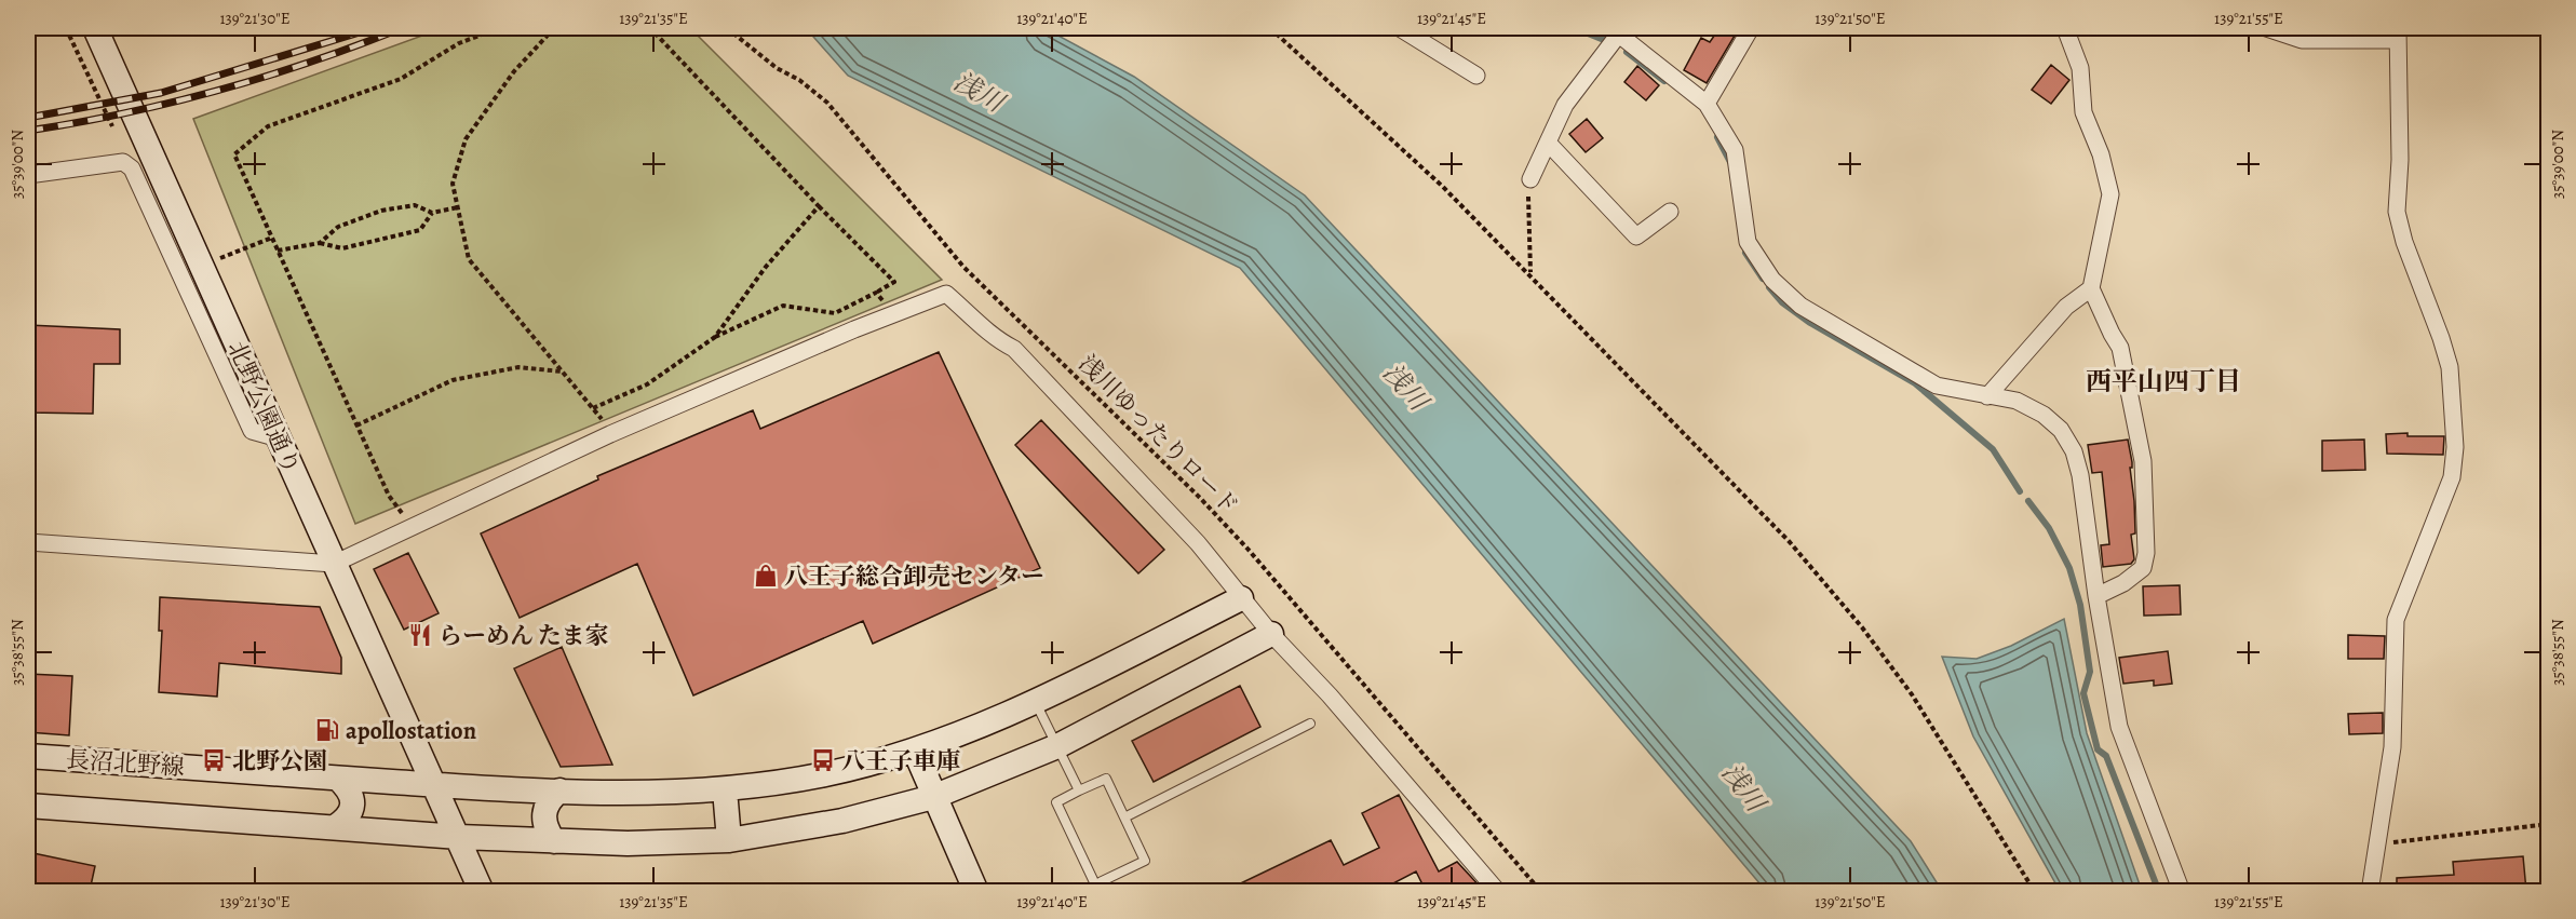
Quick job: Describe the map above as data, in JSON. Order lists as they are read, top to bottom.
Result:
{
  "streets": {
    "street": ["北野公園通り", "長沼北野線"],
    "path": ["浅川ゆったりロード"]
  },
  "crossings": [
    ["北野公園通り", "長沼北野線"]
  ],
  "districts": ["西平山四丁目"],
  "water": ["浅川"],
  "places": {
    "shop": ["八王子総合卸売センター"],
    "restaurant": ["らーめん たま家"],
    "fuel station": ["apollostation"],
    "bus stop": ["北野公園", "八王子車庫"]
  },
  "coordinates": [
    "139°21'30\"E",
    "139°21'35\"E",
    "139°21'40\"E",
    "139°21'45\"E",
    "139°21'50\"E",
    "139°21'55\"E",
    "35°39'00\"N",
    "35°38'55\"N"
  ]
}
